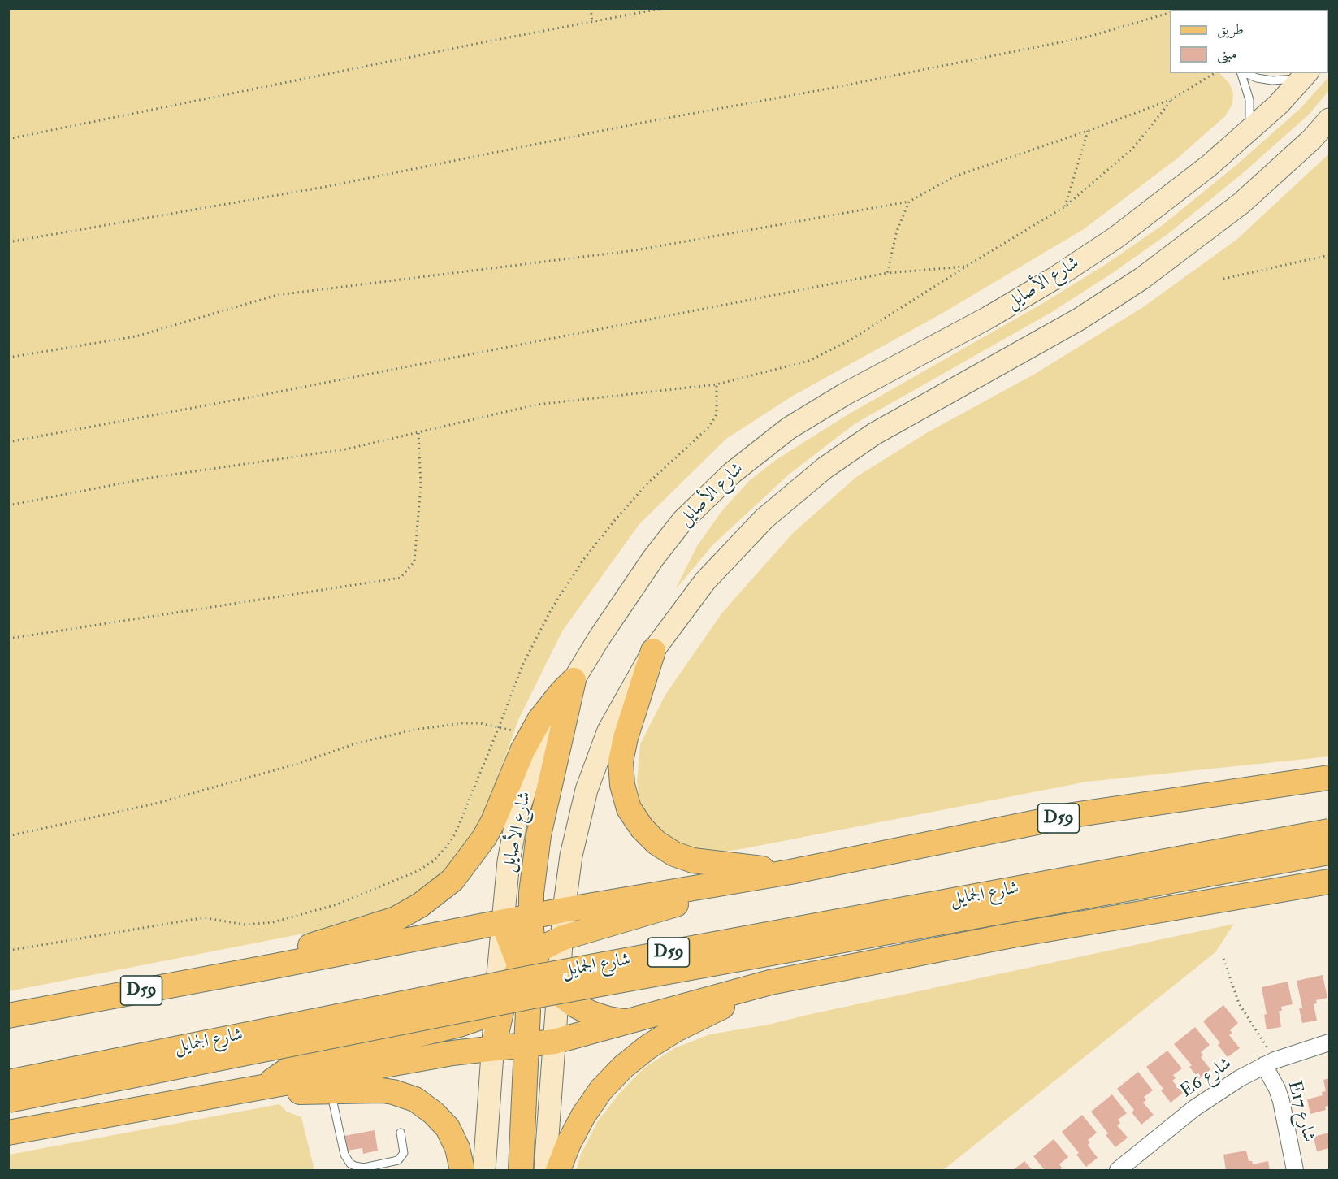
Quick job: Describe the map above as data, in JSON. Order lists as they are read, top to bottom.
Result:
{
  "streets": {
    "main road": ["شارع الأصايل", "D59", "شارع الجمايل"],
    "street": ["E6 شارع", "E17 شارع"]
  },
  "crossings": [
    ["شارع الأصايل", "D59"],
    ["E6 شارع", "E17 شارع"]
  ],
  "legend": ["طريق", "مبنى"]
}
